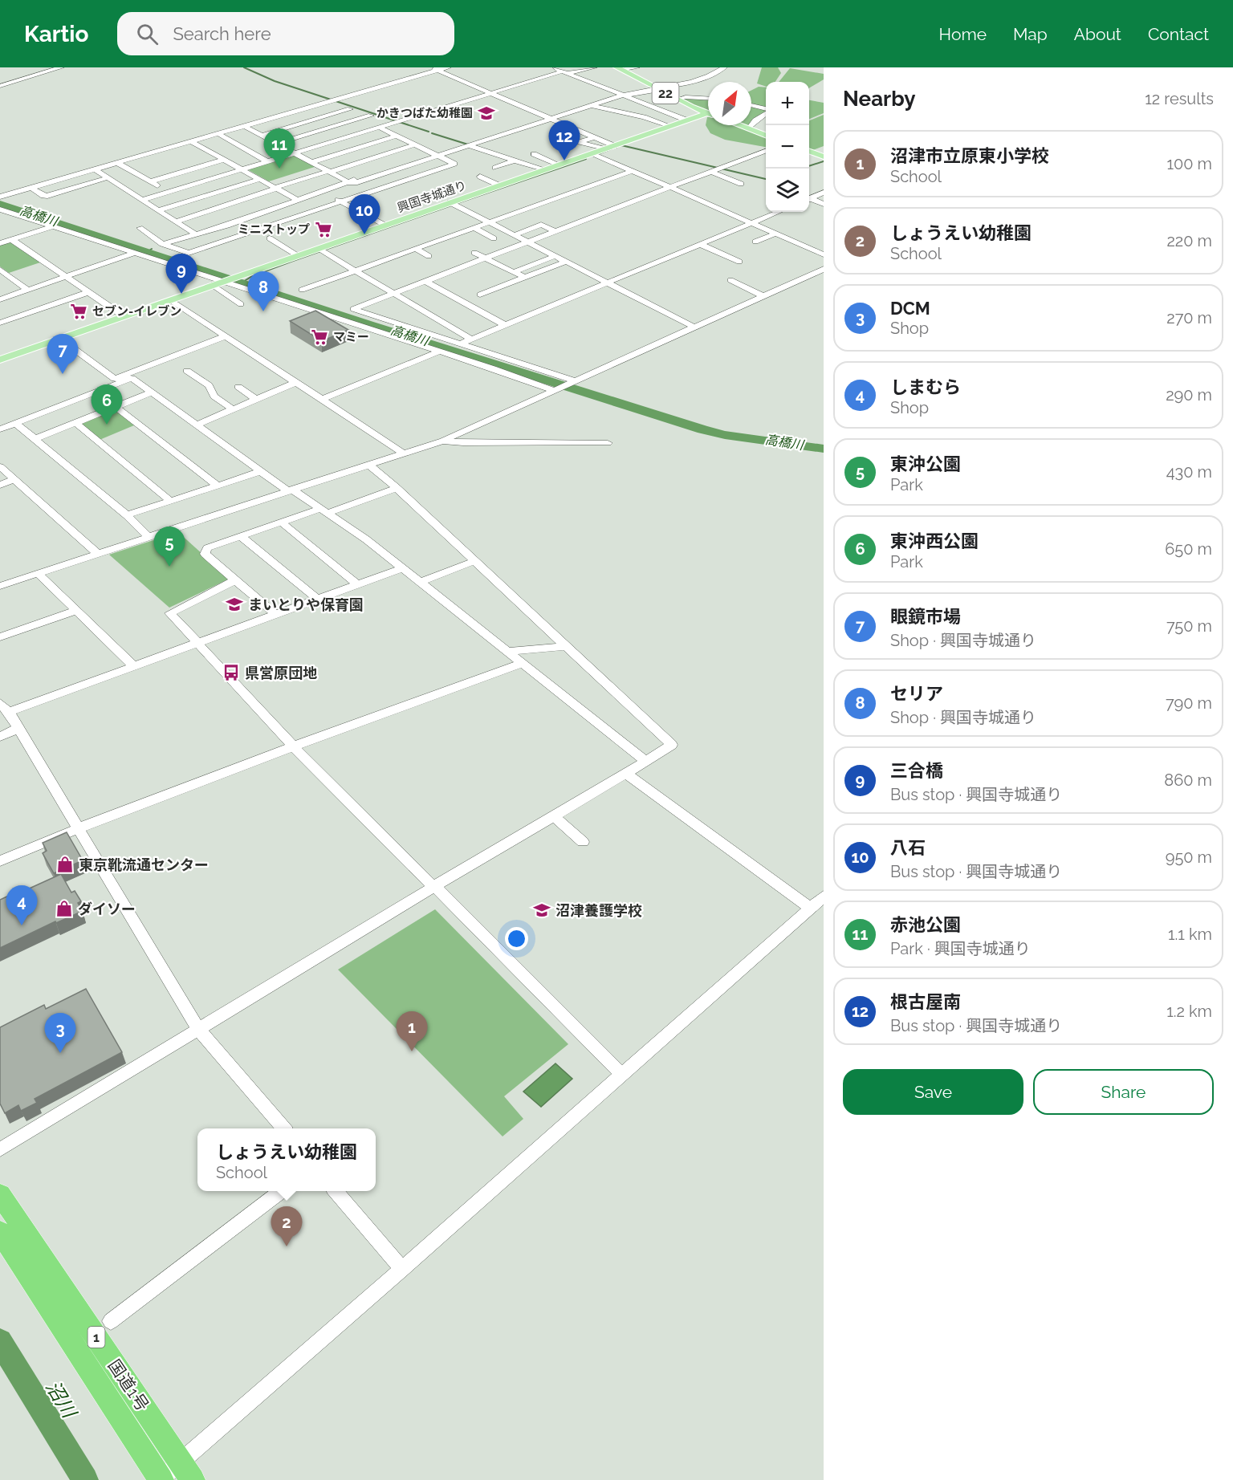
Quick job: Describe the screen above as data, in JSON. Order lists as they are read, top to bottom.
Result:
{
  "streets": {
    "highway": ["1", "国道1号"],
    "main road": ["22", "興国寺城通り"]
  },
  "water": ["高橋川", "沼川"],
  "places": {
    "school or university": ["かきつばた幼稚園", "まいとりや保育園", "沼津養護学校"],
    "supermarket": ["ミニストップ", "セブン-イレブン", "マミー"],
    "bus stop": ["県営原団地"],
    "shop": ["東京靴流通センター", "ダイソー"]
  },
  "north": "top right",
  "page": {
    "header": "Kartio",
    "search": "Search here",
    "nav": [
      "Home",
      "Map",
      "About",
      "Contact"
    ],
    "heading": ["Nearby", "12 results"],
    "map_buttons": ["+", "−"],
    "pins": [
      "12",
      "11",
      "10",
      "9",
      "8",
      "7",
      "6",
      "5",
      "4",
      "1",
      "3",
      "2"
    ],
    "list": [
      {
        "mark": "1",
        "name": "沼津市立原東小学校",
        "note": "School",
        "value": "100 m"
      },
      {
        "mark": "2",
        "name": "しょうえい幼稚園",
        "note": "School",
        "value": "220 m"
      },
      {
        "mark": "3",
        "name": "DCM",
        "note": "Shop",
        "value": "270 m"
      },
      {
        "mark": "4",
        "name": "しまむら",
        "note": "Shop",
        "value": "290 m"
      },
      {
        "mark": "5",
        "name": "東沖公園",
        "note": "Park",
        "value": "430 m"
      },
      {
        "mark": "6",
        "name": "東沖西公園",
        "note": "Park",
        "value": "650 m"
      },
      {
        "mark": "7",
        "name": "眼鏡市場",
        "note": "Shop · 興国寺城通り",
        "value": "750 m"
      },
      {
        "mark": "8",
        "name": "セリア",
        "note": "Shop · 興国寺城通り",
        "value": "790 m"
      },
      {
        "mark": "9",
        "name": "三合橋",
        "note": "Bus stop · 興国寺城通り",
        "value": "860 m"
      },
      {
        "mark": "10",
        "name": "八石",
        "note": "Bus stop · 興国寺城通り",
        "value": "950 m"
      },
      {
        "mark": "11",
        "name": "赤池公園",
        "note": "Park · 興国寺城通り",
        "value": "1.1 km"
      },
      {
        "mark": "12",
        "name": "根古屋南",
        "note": "Bus stop · 興国寺城通り",
        "value": "1.2 km"
      }
    ],
    "buttons": ["Save", "Share"],
    "popup": ["しょうえい幼稚園", "School"]
  }
}
